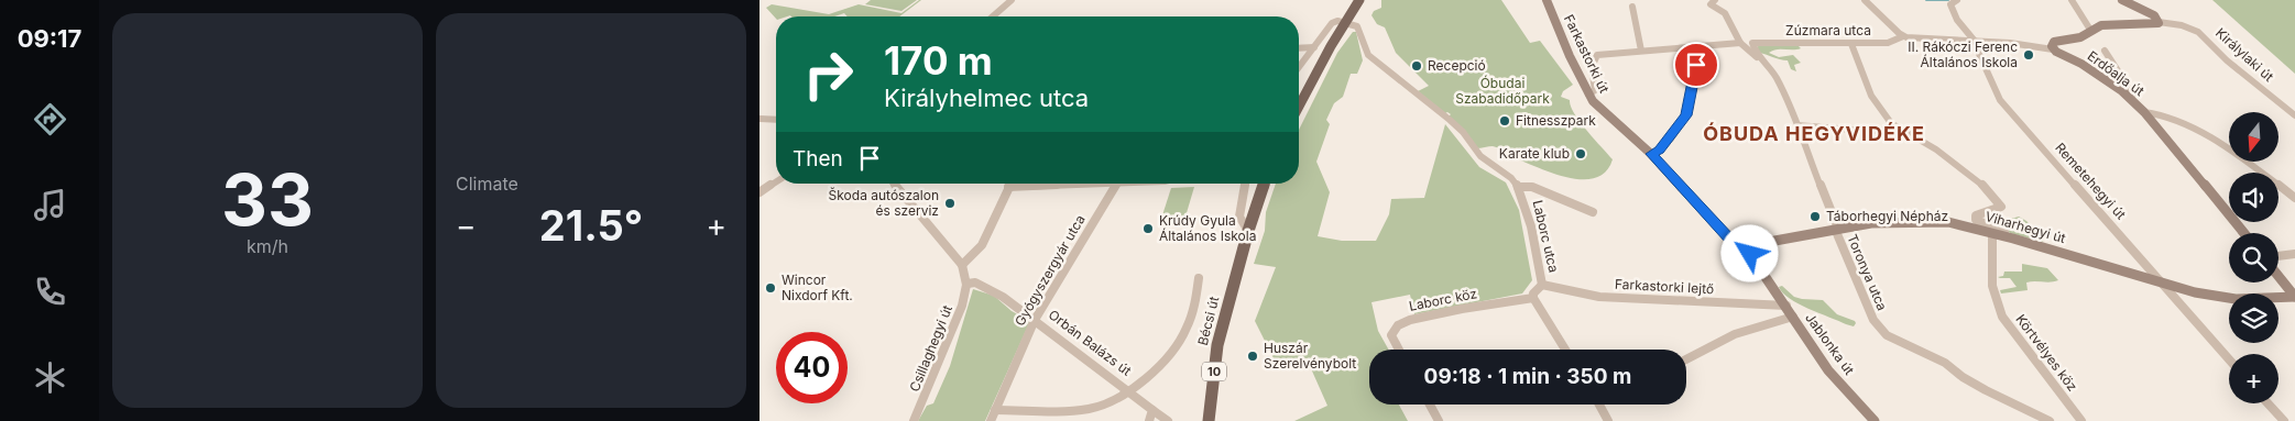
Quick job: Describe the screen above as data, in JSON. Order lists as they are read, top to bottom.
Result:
{
  "streets": {
    "main road": ["Bécsi út", "10"],
    "street": [
      "Zúzmara utca",
      "Farkastorki út",
      "Királylaki út",
      "Erdőalja út",
      "Remetehegyi út",
      "Viharhegyi út",
      "Laborc utca",
      "Gyógyszergyár utca",
      "Toronya utca",
      "Farkastorki lejtő",
      "Laborc köz",
      "Orbán Balázs út",
      "Jablonka út",
      "Csillaghegyi út",
      "Körtvélyes köz"
    ]
  },
  "crossings": [
    ["Zúzmara utca", "Erdőalja út"],
    ["Zúzmara utca", "Toronya utca"],
    ["Farkastorki út", "Viharhegyi út"],
    ["Farkastorki út", "Farkastorki lejtő"],
    ["Farkastorki út", "Jablonka út"],
    ["Királylaki út", "Erdőalja út"],
    ["Erdőalja út", "Remetehegyi út"],
    ["Remetehegyi út", "Viharhegyi út"],
    ["Viharhegyi út", "Toronya utca"],
    ["Viharhegyi út", "Körtvélyes köz"],
    ["Laborc utca", "Farkastorki lejtő"],
    ["Laborc utca", "Laborc köz"],
    ["Gyógyszergyár utca", "Orbán Balázs út"],
    ["Farkastorki lejtő", "Jablonka út"],
    ["Orbán Balázs út", "Csillaghegyi út"]
  ],
  "districts": ["ÓBUDA HEGYVIDÉKE"],
  "parks": ["Óbudai Szabadidőpark"],
  "places": [
    "II. Rákóczi Ferenc Általános Iskola",
    "Recepció",
    "Fitnesszpark",
    "Karate klub",
    "Škoda autószalon és szerviz",
    "Táborhegyi Népház",
    "Krúdy Gyula Általános Iskola",
    "Wincor Nixdorf Kft.",
    "Huszár Szerelvénybolt"
  ],
  "north": "bottom",
  "page": {
    "tabs": "09:17",
    "tile": [
      ["33", "km/h"],
      "Climate"
    ],
    "turn": ["170 m", "Királyhelmec utca"],
    "map_buttons": "+",
    "then": "Then",
    "heat": ["−", "21.5°", "+"],
    "limit": "40",
    "trip": "09:18 · 1 min · 350 m"
  }
}
